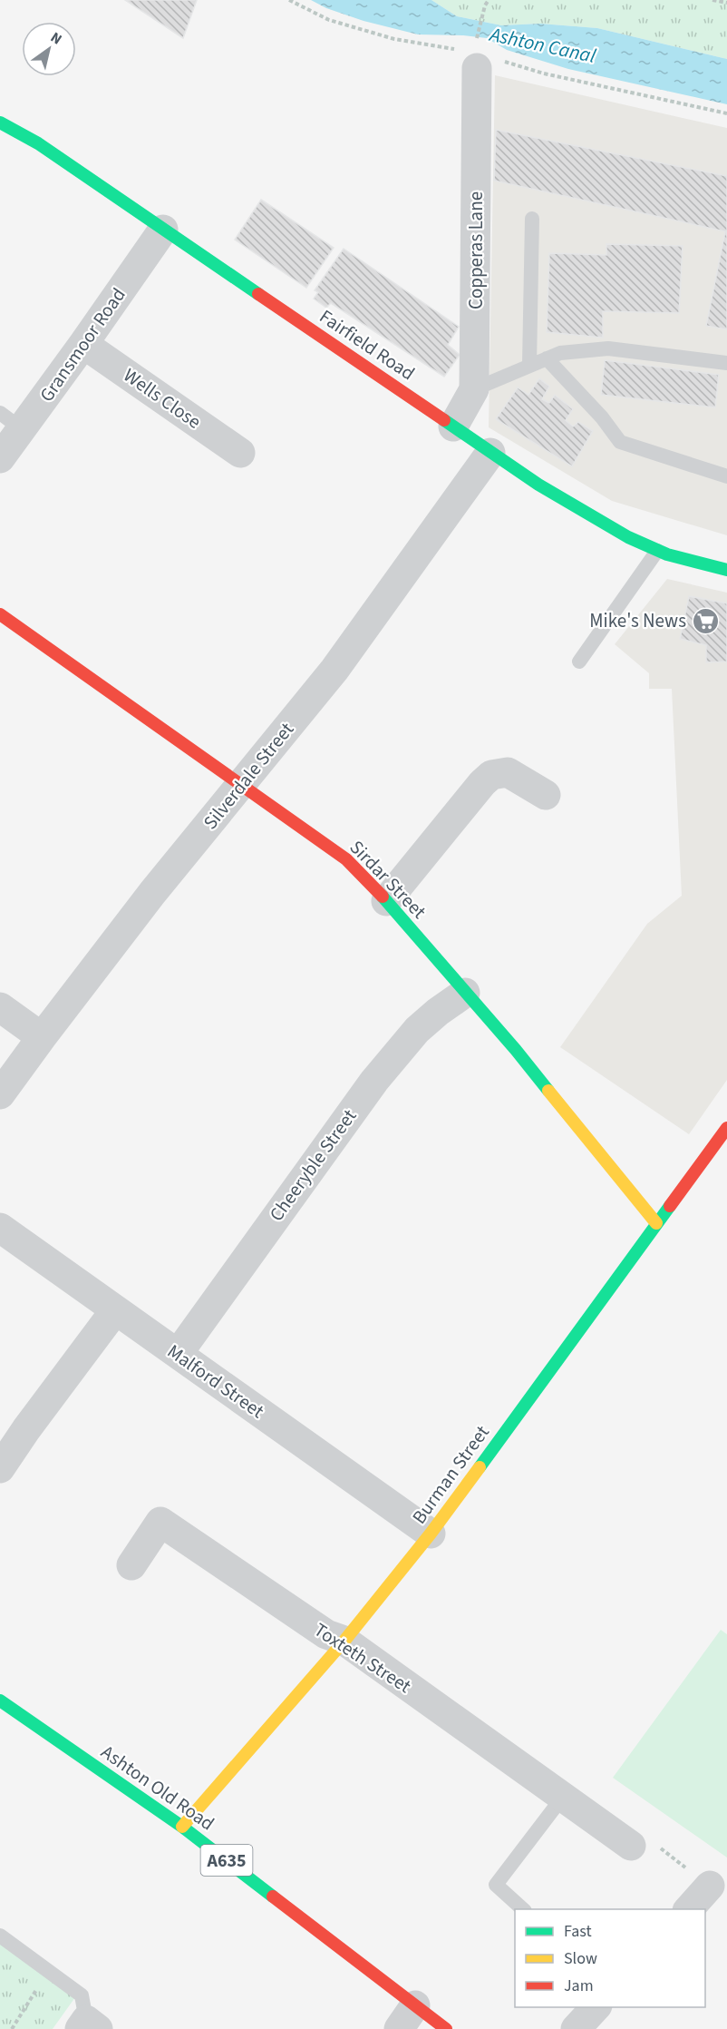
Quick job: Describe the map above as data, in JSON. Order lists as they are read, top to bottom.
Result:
{
  "streets": {
    "main road": [
      "Fairfield Road",
      "Sirdar Street",
      "Burman Street",
      "Ashton Old Road",
      "A635"
    ],
    "street": [
      "Copperas Lane",
      "Gransmoor Road",
      "Wells Close",
      "Silverdale Street",
      "Cheeryble Street",
      "Malford Street",
      "Toxteth Street"
    ]
  },
  "crossings": [
    ["Copperas Lane", "Fairfield Road"],
    ["Gransmoor Road", "Fairfield Road"],
    ["Gransmoor Road", "Wells Close"],
    ["Fairfield Road", "Silverdale Street"],
    ["Silverdale Street", "Sirdar Street"],
    ["Sirdar Street", "Cheeryble Street"],
    ["Sirdar Street", "Burman Street"],
    ["Cheeryble Street", "Malford Street"],
    ["Malford Street", "Burman Street"],
    ["Burman Street", "Toxteth Street"],
    ["Burman Street", "Ashton Old Road"]
  ],
  "water": ["Ashton Canal"],
  "places": {
    "supermarket": ["Mike's News"]
  },
  "legend": ["Fast", "Slow", "Jam"],
  "north": "top right"
}
